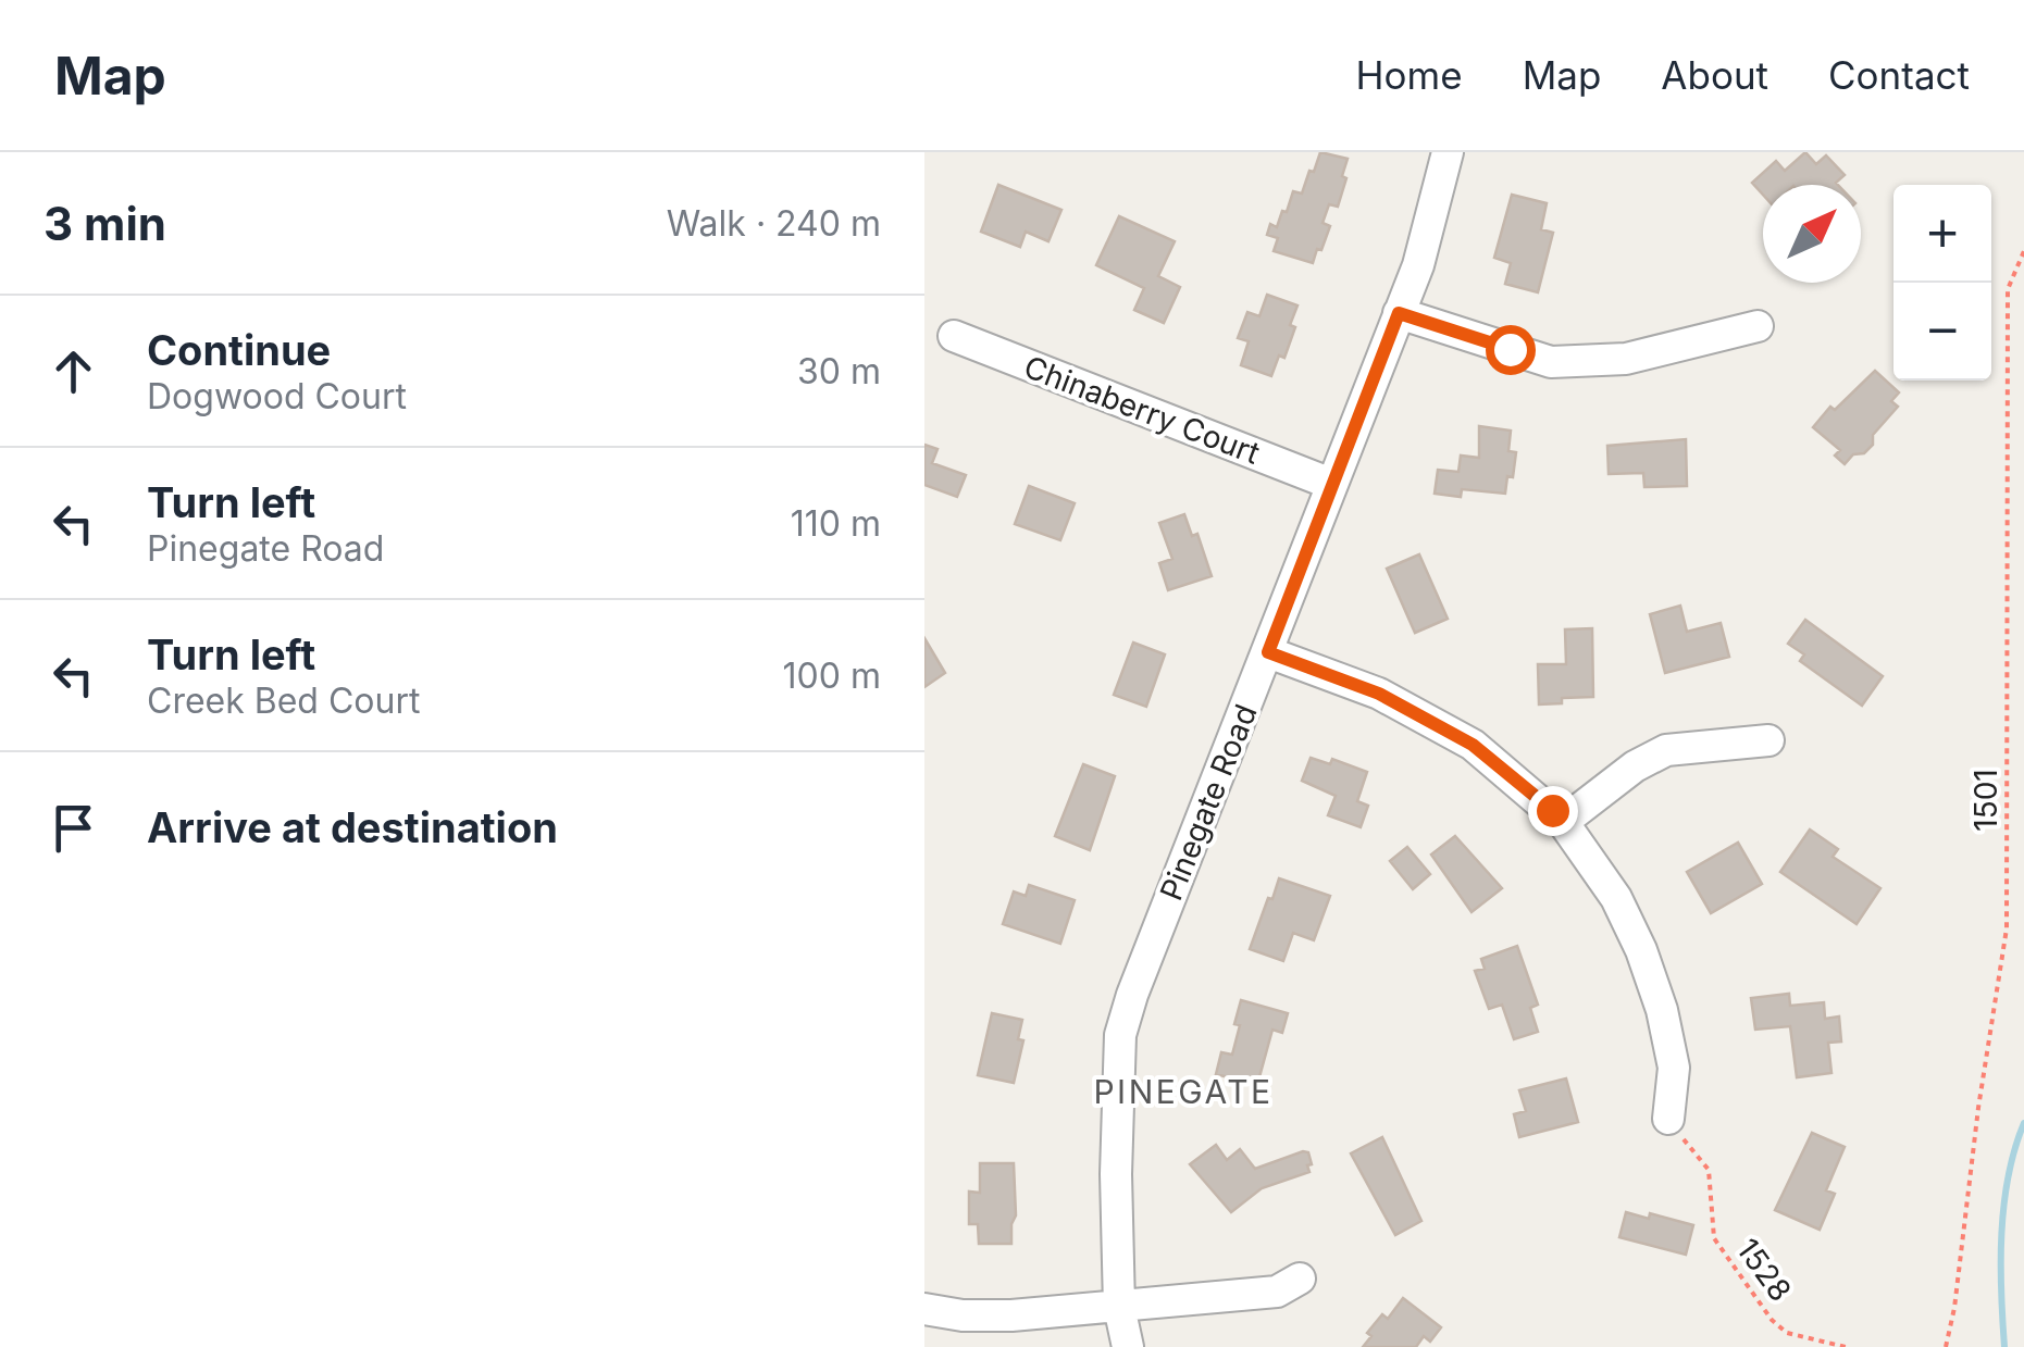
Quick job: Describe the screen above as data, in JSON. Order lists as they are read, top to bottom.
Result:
{
  "streets": {
    "street": ["Chinaberry Court", "Pinegate Road"],
    "path": ["1501", "1528"]
  },
  "crossings": [
    ["Chinaberry Court", "Pinegate Road"]
  ],
  "districts": ["PINEGATE"],
  "north": "top right",
  "page": {
    "header": "Map",
    "nav": [
      "Home",
      "Map",
      "About",
      "Contact"
    ],
    "heading": ["3 min", "Walk · 240 m"],
    "map_buttons": ["+", "−"],
    "list": [
      ["Continue", "Dogwood Court", "30 m"],
      ["Turn left", "Pinegate Road", "110 m"],
      ["Turn left", "Creek Bed Court", "100 m"],
      "Arrive at destination"
    ]
  }
}
